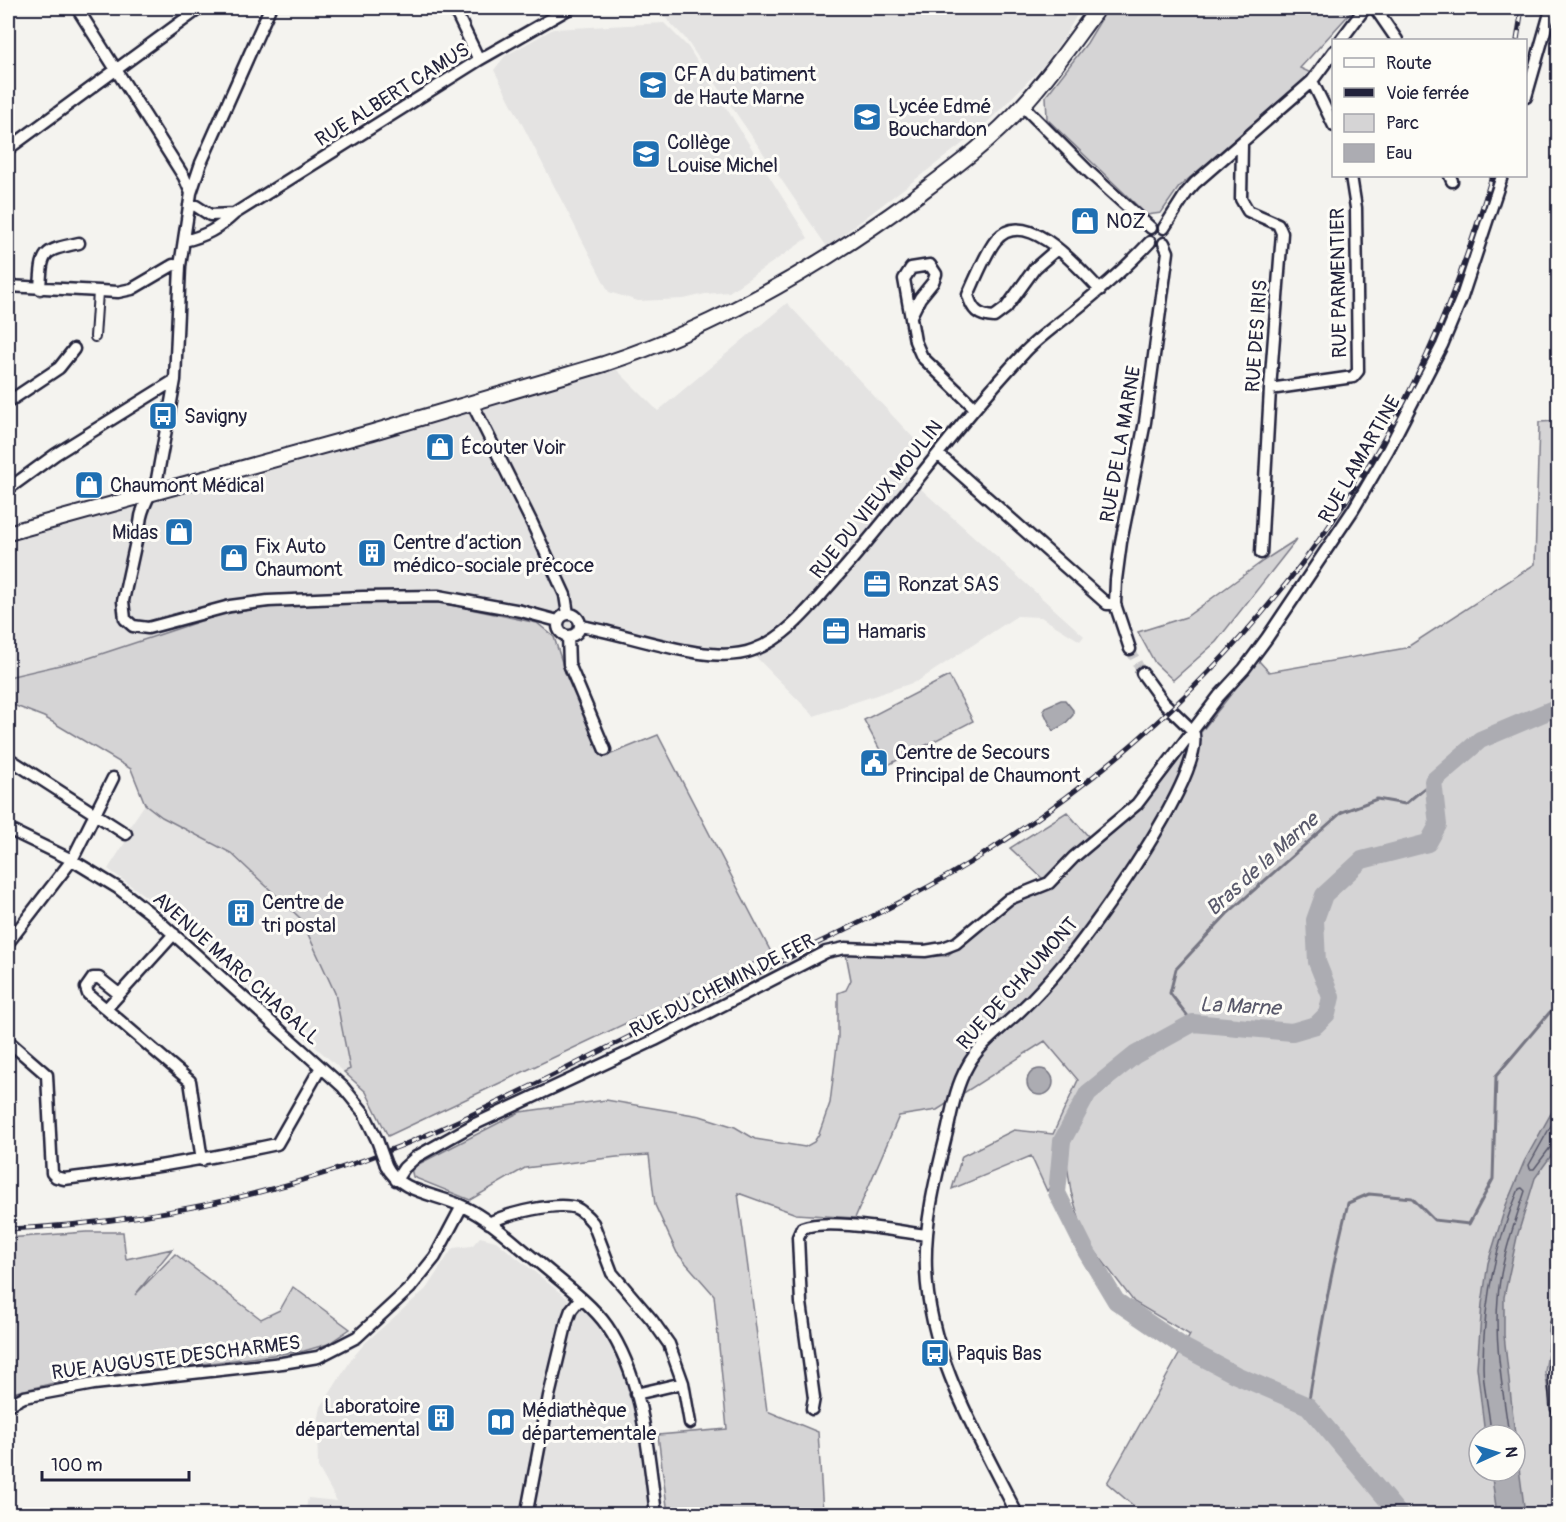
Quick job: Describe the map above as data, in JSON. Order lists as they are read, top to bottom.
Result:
{
  "streets": {
    "street": [
      "RUE ALBERT CAMUS",
      "RUE PARMENTIER",
      "RUE DES IRIS",
      "RUE DE LA MARNE",
      "RUE LAMARTINE",
      "RUE DU VIEUX MOULIN",
      "AVENUE MARC CHAGALL",
      "RUE DE CHAUMONT",
      "RUE DU CHEMIN DE FER",
      "RUE AUGUSTE DESCHARMES"
    ]
  },
  "crossings": [
    ["RUE PARMENTIER", "RUE DES IRIS"],
    ["RUE DE LA MARNE", "RUE DU VIEUX MOULIN"],
    ["RUE LAMARTINE", "RUE DE CHAUMONT"],
    ["RUE LAMARTINE", "RUE DU CHEMIN DE FER"],
    ["AVENUE MARC CHAGALL", "RUE DU CHEMIN DE FER"],
    ["RUE DE CHAUMONT", "RUE DU CHEMIN DE FER"]
  ],
  "water": ["Bras de la Marne", "La Marne"],
  "places": {
    "school or university": ["CFA du batiment de Haute Marne", "Lycée Edmé Bouchardon", "Collège Louise Michel"],
    "shop": [
      "NOZ",
      "Écouter Voir",
      "Chaumont Médical",
      "Midas",
      "Fix Auto Chaumont"
    ],
    "bus stop": ["Savigny", "Paquis Bas"],
    "building": ["Centre d’action médico-sociale précoce", "Centre de tri postal", "Laboratoire départemental"],
    "office": ["Ronzat SAS", "Hamaris"],
    "public building": ["Centre de Secours Principal de Chaumont"],
    "library": ["Médiathèque départementale"]
  },
  "legend": [
    "Route",
    "Voie ferrée",
    "Parc",
    "Eau"
  ],
  "scale_bar": "100 m",
  "north": "right"
}
